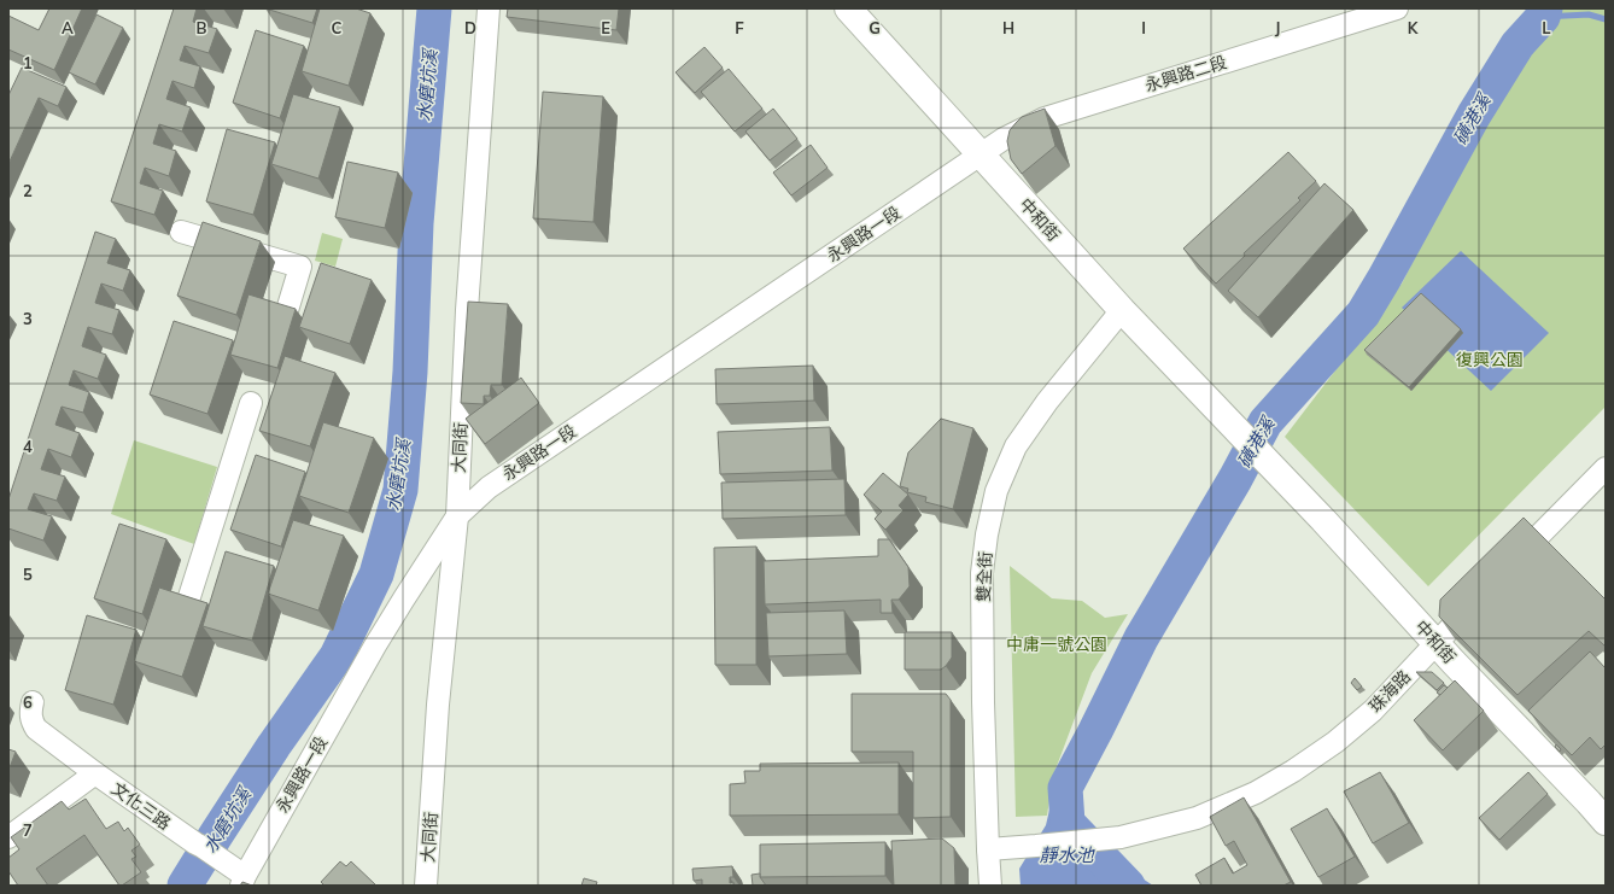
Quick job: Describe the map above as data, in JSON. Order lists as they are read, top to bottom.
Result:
{
  "streets": {
    "street": [
      "永興路二段",
      "中和街",
      "永興路一段",
      "大同街",
      "雙全街",
      "珠海路",
      "文化三路"
    ]
  },
  "crossings": [
    ["永興路二段", "中和街"],
    ["永興路二段", "永興路一段"],
    ["中和街", "永興路一段"],
    ["中和街", "雙全街"],
    ["中和街", "珠海路"],
    ["永興路一段", "大同街"],
    ["永興路一段", "文化三路"],
    ["雙全街", "珠海路"]
  ],
  "water": ["水磨坑溪", "磺港溪", "靜水池"],
  "parks": ["復興公園", "中庸一號公園"],
  "grid": {
    "columns": [
      "A",
      "B",
      "C",
      "D",
      "E",
      "F",
      "G",
      "H",
      "I",
      "J",
      "K",
      "L"
    ],
    "rows": [
      "1",
      "2",
      "3",
      "4",
      "5",
      "6",
      "7"
    ]
  }
}
